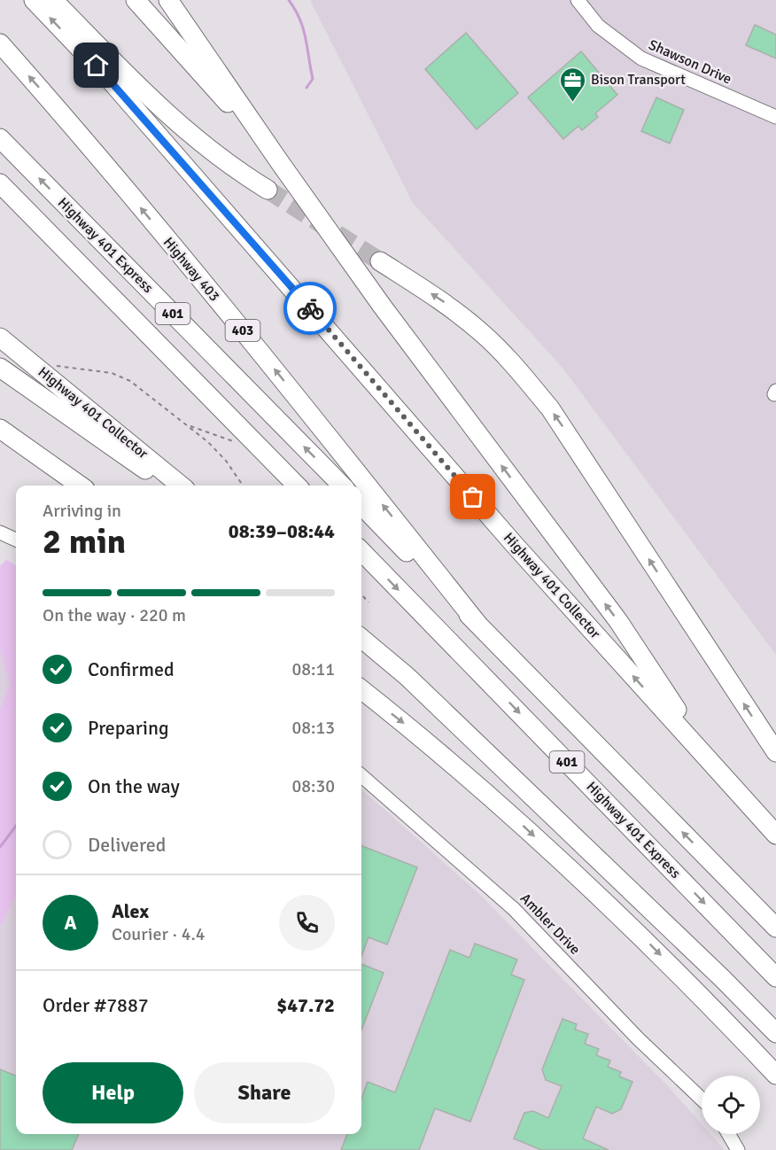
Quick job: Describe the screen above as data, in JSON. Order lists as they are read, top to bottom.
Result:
{
  "streets": {
    "highway": [
      "Highway 401 Express",
      "Highway 403",
      "401",
      "403",
      "Highway 401 Collector"
    ],
    "street": ["Shawson Drive", "Ambler Drive"]
  },
  "crossings": [
    ["Highway 403", "401"]
  ],
  "places": {
    "office": ["Bison Transport"]
  },
  "page": {
    "heading": ["2 min", "Arriving in", "08:39–08:44"],
    "panel": [
      "Alex",
      "Courier · 4.4",
      "Order #7887",
      "$47.72"
    ],
    "bar": "On the way · 220 m",
    "list": [
      ["Confirmed", "08:11"],
      ["Preparing", "08:13"],
      ["On the way", "08:30"],
      "Delivered"
    ],
    "round": "A",
    "buttons": ["Help", "Share"]
  }
}
